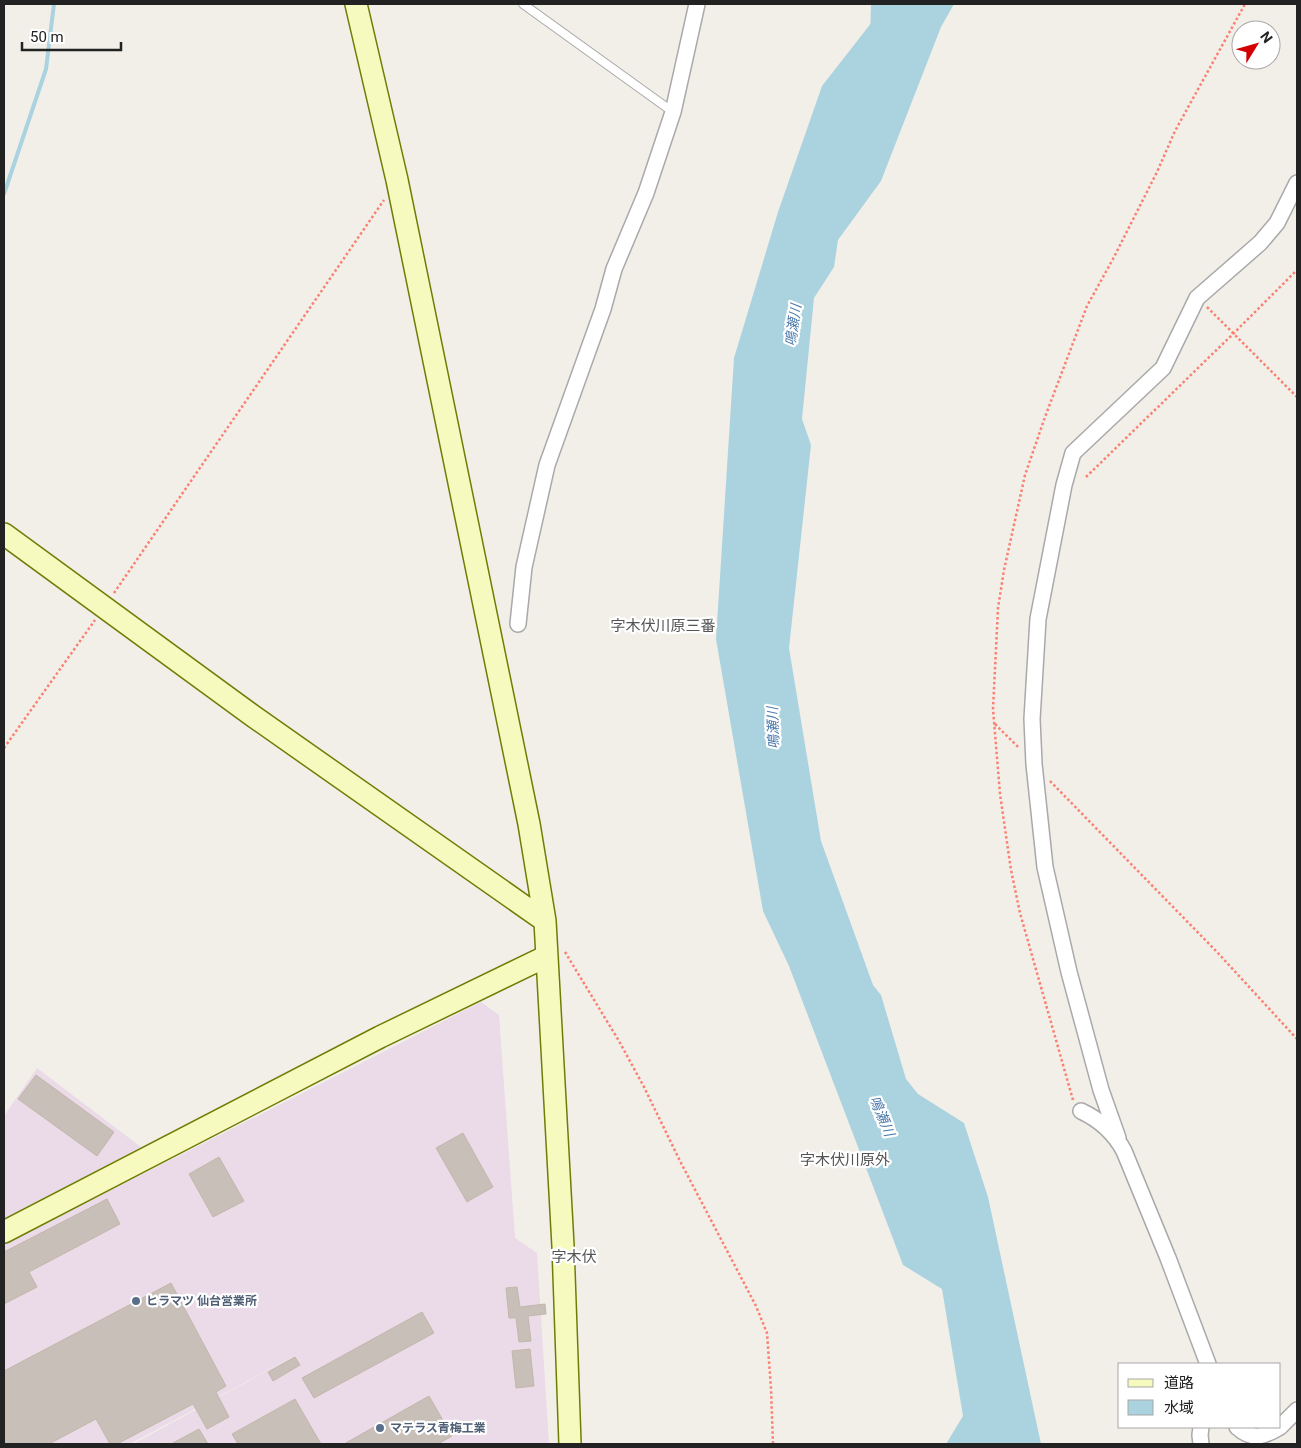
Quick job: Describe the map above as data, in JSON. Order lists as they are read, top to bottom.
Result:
{
  "districts": ["字木伏川原三番", "字木伏川原外", "字木伏"],
  "water": ["鳴瀬川"],
  "places": ["ヒラマツ 仙台営業所", "マテラス青梅工業"],
  "legend": ["道路", "水域"],
  "scale_bar": "50 m",
  "north": "top right"
}
